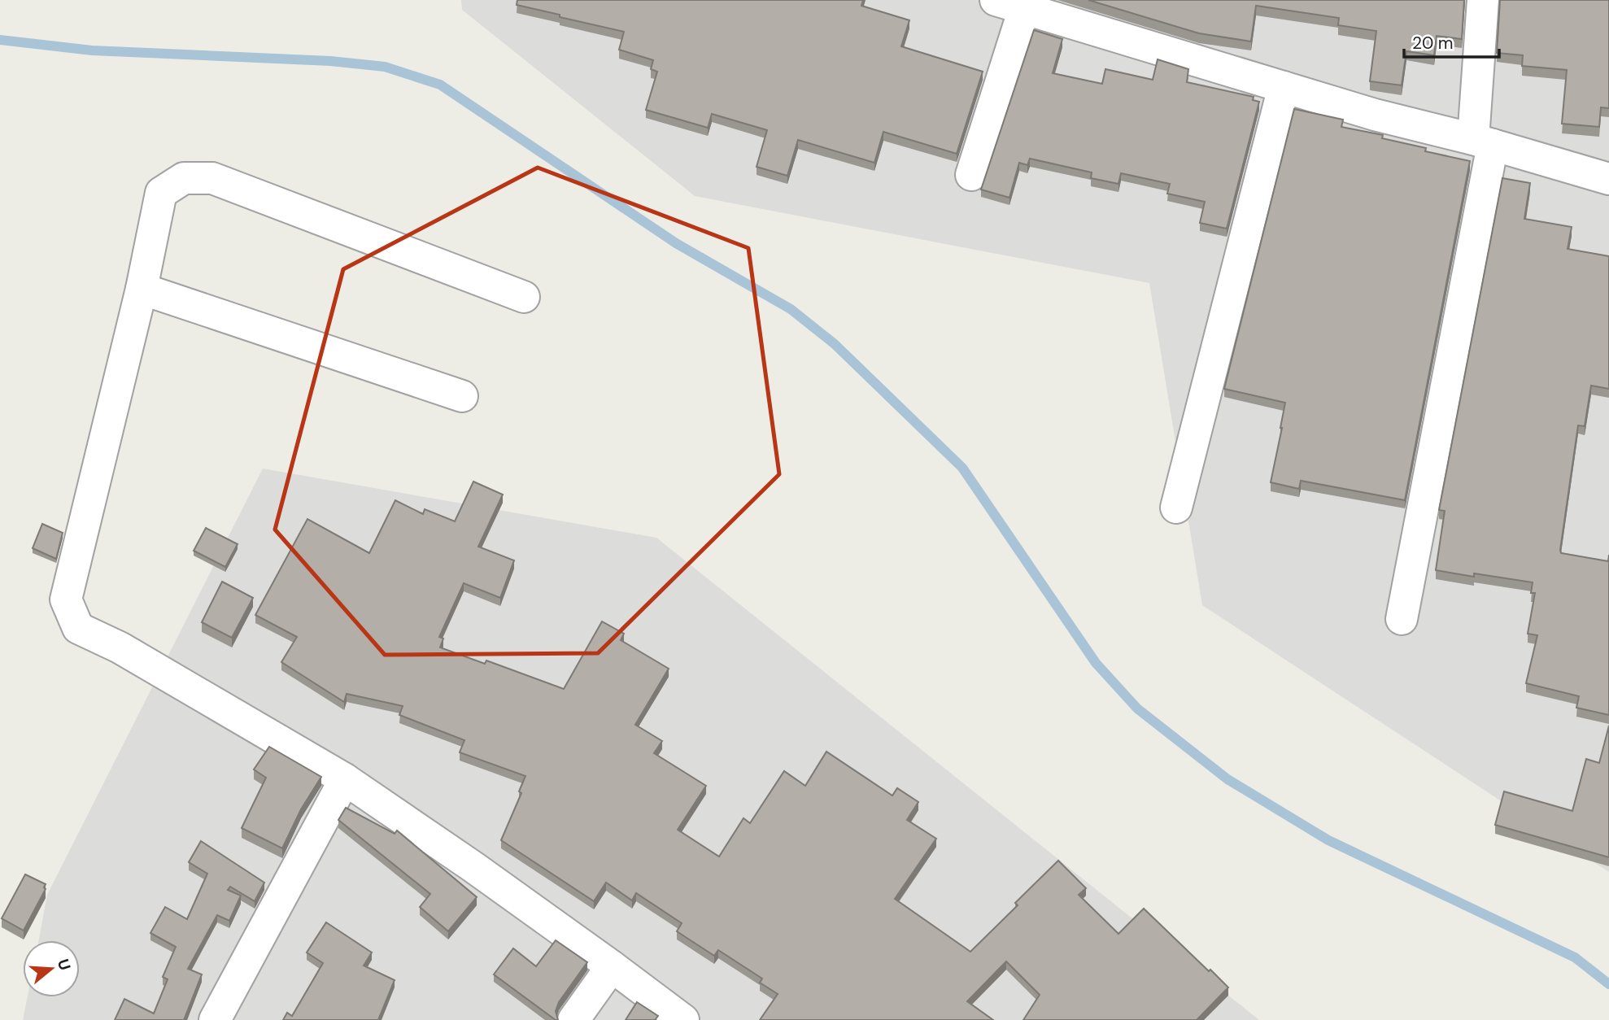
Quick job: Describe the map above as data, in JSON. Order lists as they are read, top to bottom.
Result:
{
  "scale_bar": "20 m",
  "north": "right"
}
